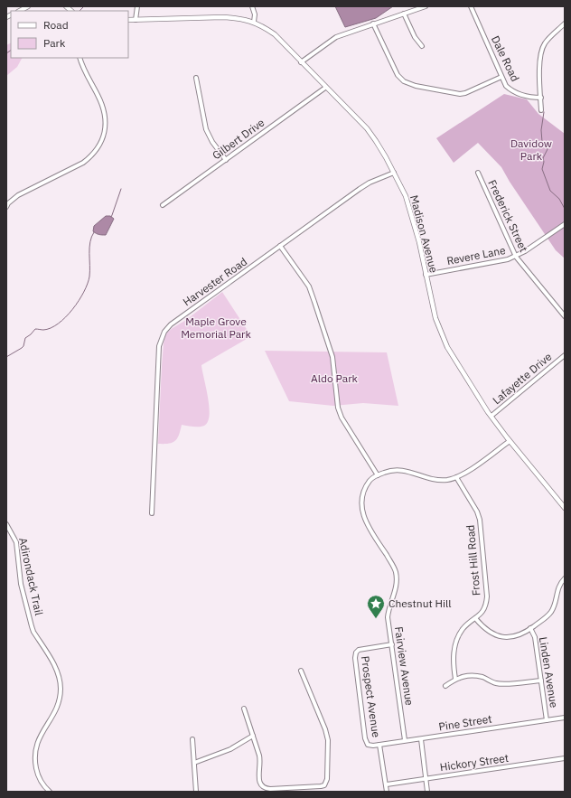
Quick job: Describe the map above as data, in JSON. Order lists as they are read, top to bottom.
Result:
{
  "streets": {
    "street": [
      "Dale Road",
      "Gilbert Drive",
      "Frederick Street",
      "Madison Avenue",
      "Revere Lane",
      "Harvester Road",
      "Lafayette Drive",
      "Frost Hill Road",
      "Adirondack Trail",
      "Fairview Avenue",
      "Linden Avenue",
      "Prospect Avenue",
      "Pine Street",
      "Hickory Street"
    ]
  },
  "crossings": [
    ["Gilbert Drive", "Madison Avenue"],
    ["Frederick Street", "Revere Lane"],
    ["Madison Avenue", "Revere Lane"],
    ["Madison Avenue", "Harvester Road"],
    ["Madison Avenue", "Lafayette Drive"],
    ["Fairview Avenue", "Prospect Avenue"],
    ["Fairview Avenue", "Pine Street"],
    ["Linden Avenue", "Pine Street"],
    ["Prospect Avenue", "Pine Street"]
  ],
  "parks": ["Davidow Park", "Maple Grove Memorial Park", "Aldo Park"],
  "places": {
    "place": ["Chestnut Hill"]
  },
  "legend": ["Road", "Park"]
}
